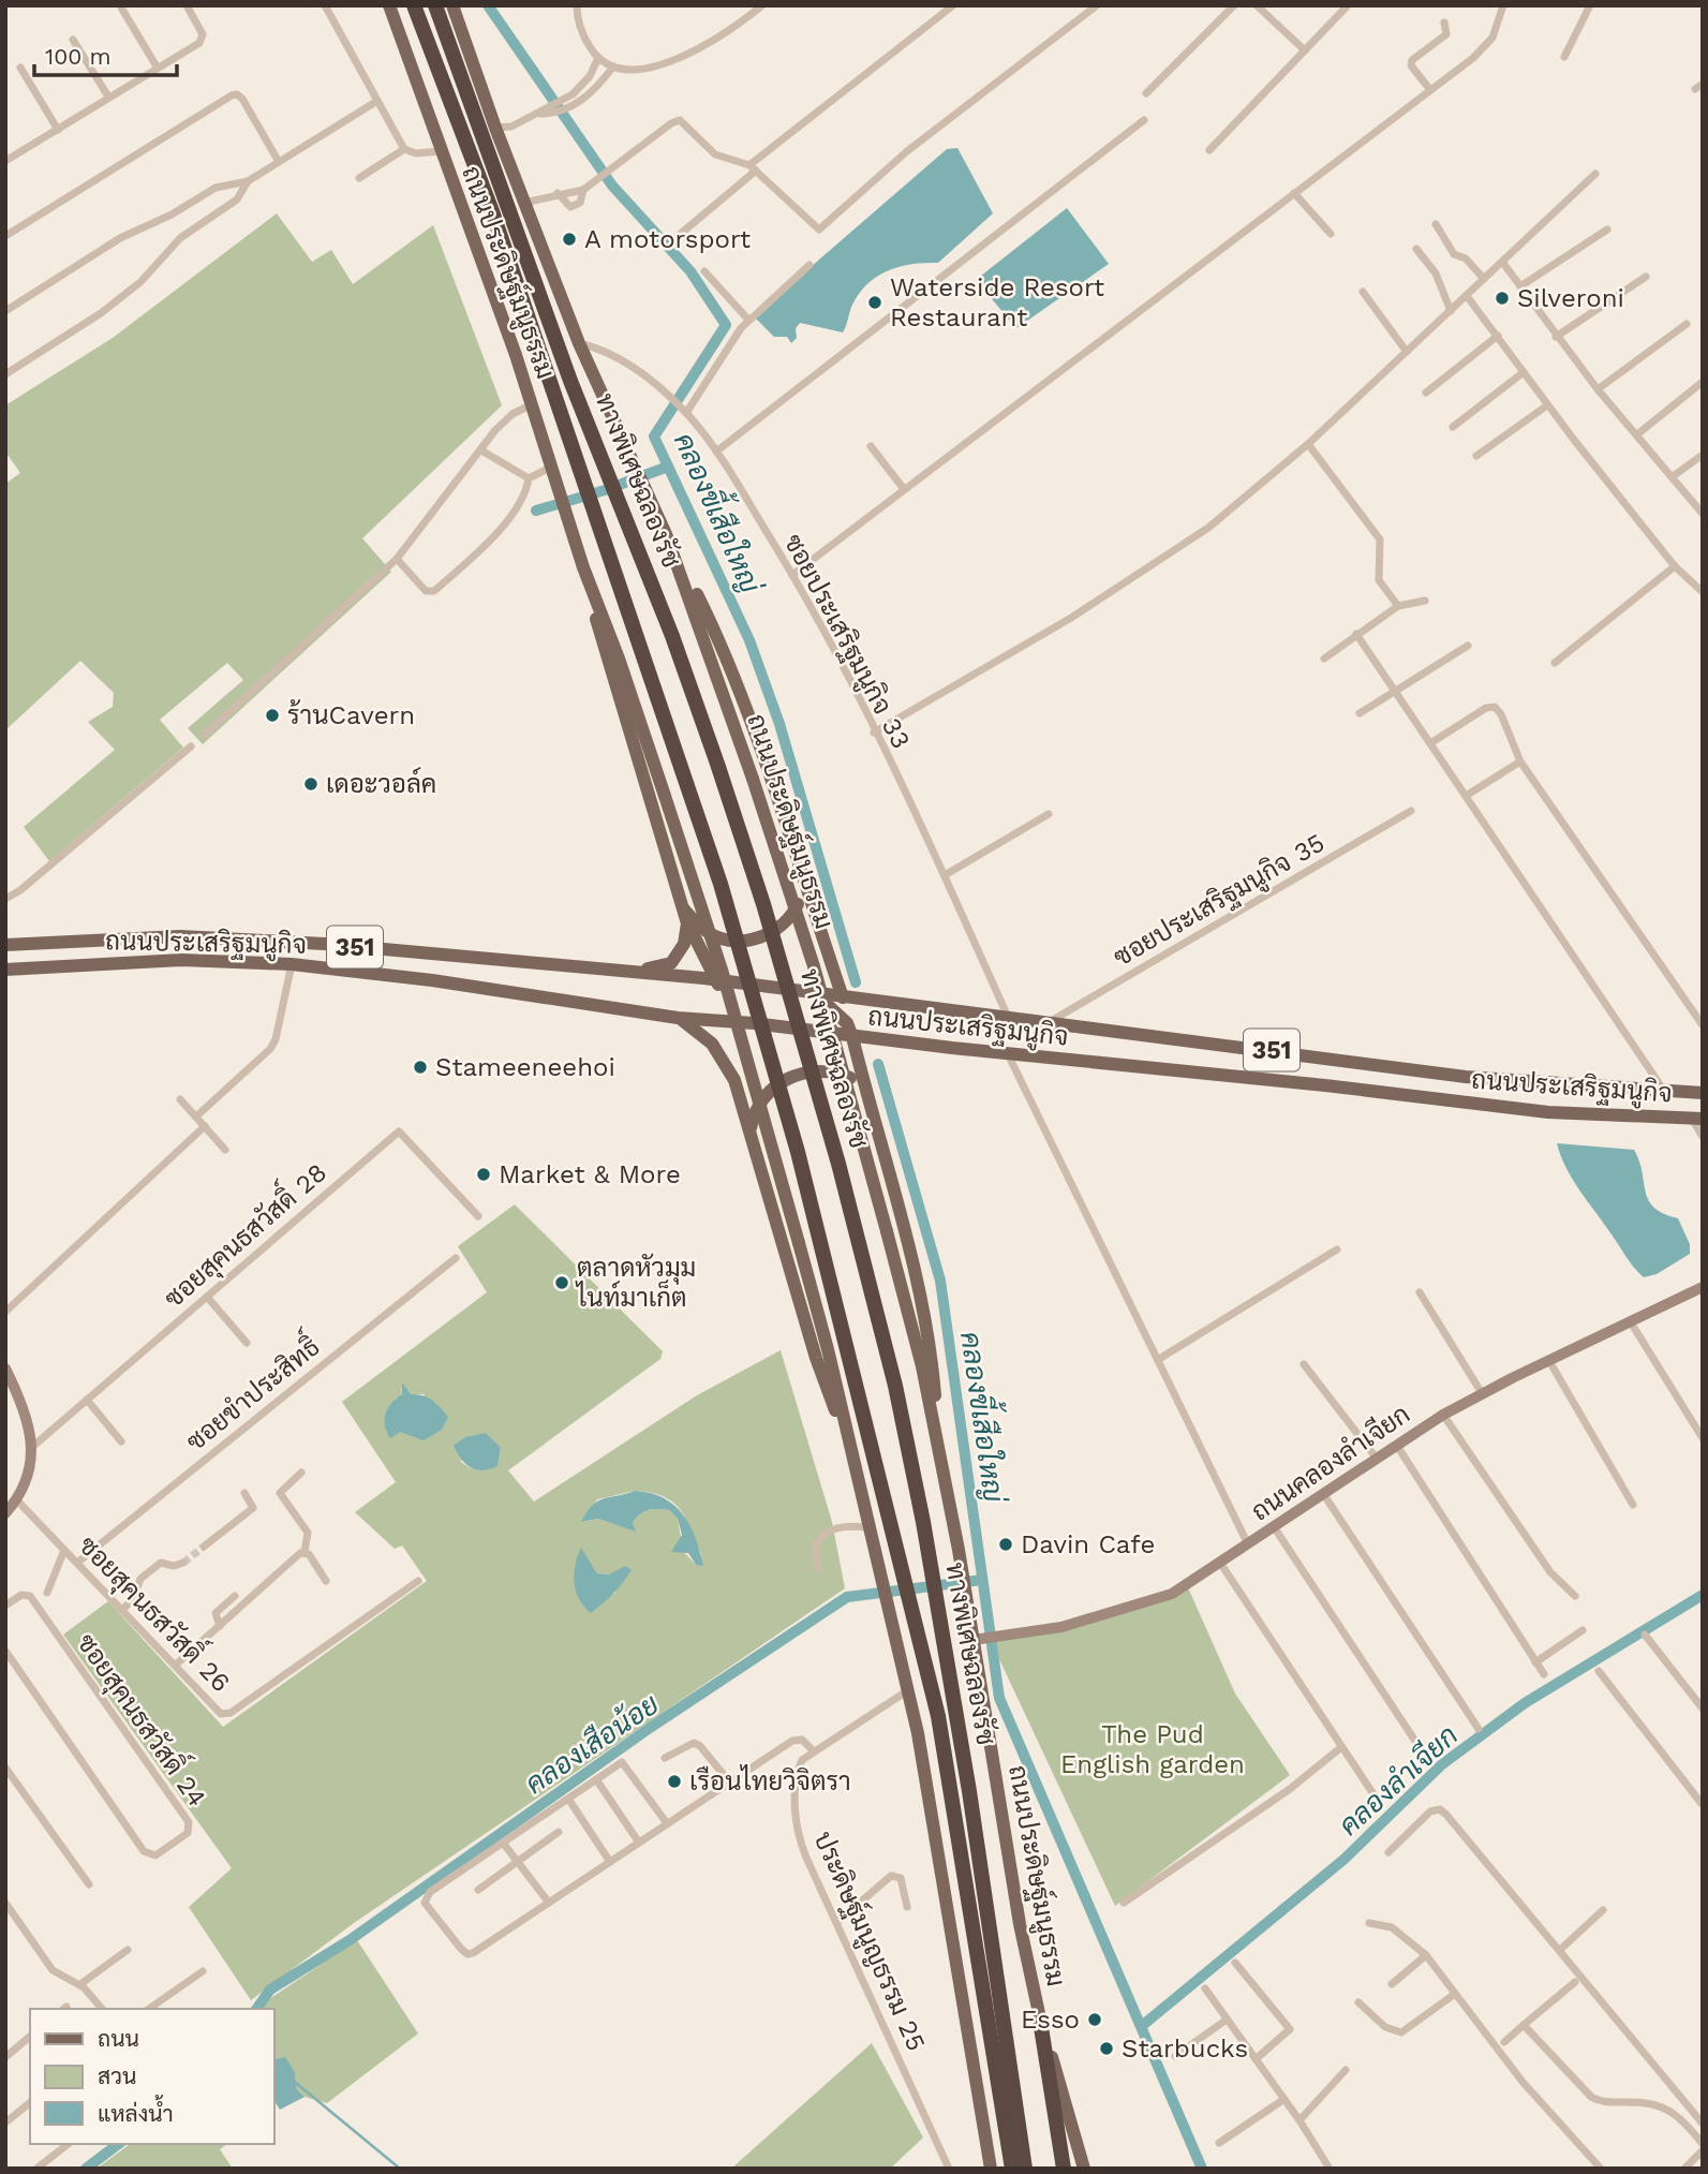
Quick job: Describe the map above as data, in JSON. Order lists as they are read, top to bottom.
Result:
{
  "streets": {
    "highway": ["ทางพิเศษฉลองรัช"],
    "main road": ["ถนนประดิษฐ์มนูธรรม", "ถนนประเสริฐมนูกิจ", "351"],
    "street": [
      "ซอยประเสริฐมนูกิจ 33",
      "ซอยประเสริฐมนูกิจ 35",
      "ซอยสุคนธสวัสดิ์ 28",
      "ซอยขำประสิทธิ์",
      "ถนนคลองลำเจียก",
      "ซอยสุคนธสวัสดิ์ 26",
      "ซอยสุคนธสวัสดิ์ 24",
      "ประดิษฐ์มนูญธรรม 25"
    ]
  },
  "crossings": [
    ["ถนนประดิษฐ์มนูธรรม", "ซอยประเสริฐมนูกิจ 33"],
    ["ถนนประดิษฐ์มนูธรรม", "ถนนคลองลำเจียก"],
    ["ถนนประดิษฐ์มนูธรรม", "ประดิษฐ์มนูญธรรม 25"],
    ["ซอยประเสริฐมนูกิจ 33", "ถนนประเสริฐมนูกิจ"],
    ["ซอยประเสริฐมนูกิจ 35", "ถนนประเสริฐมนูกิจ"],
    ["ซอยขำประสิทธิ์", "ซอยสุคนธสวัสดิ์ 26"]
  ],
  "water": ["คลองขี้เสือใหญ่", "คลองเสือน้อย", "คลองลำเจียก"],
  "parks": ["The Pud English garden"],
  "places": [
    "A motorsport",
    "Silveroni",
    "Waterside Resort Restaurant",
    "ร้านCavern",
    "เดอะวอล์ค",
    "Stameeneehoi",
    "Market & More",
    "ตลาดหัวมุม ไนท์มาเก็ต",
    "Davin Cafe",
    "เรือนไทยวิจิตรา",
    "Esso",
    "Starbucks"
  ],
  "legend": ["ถนน", "สวน", "แหล่งน้ำ"],
  "scale_bar": "100 m"
}
